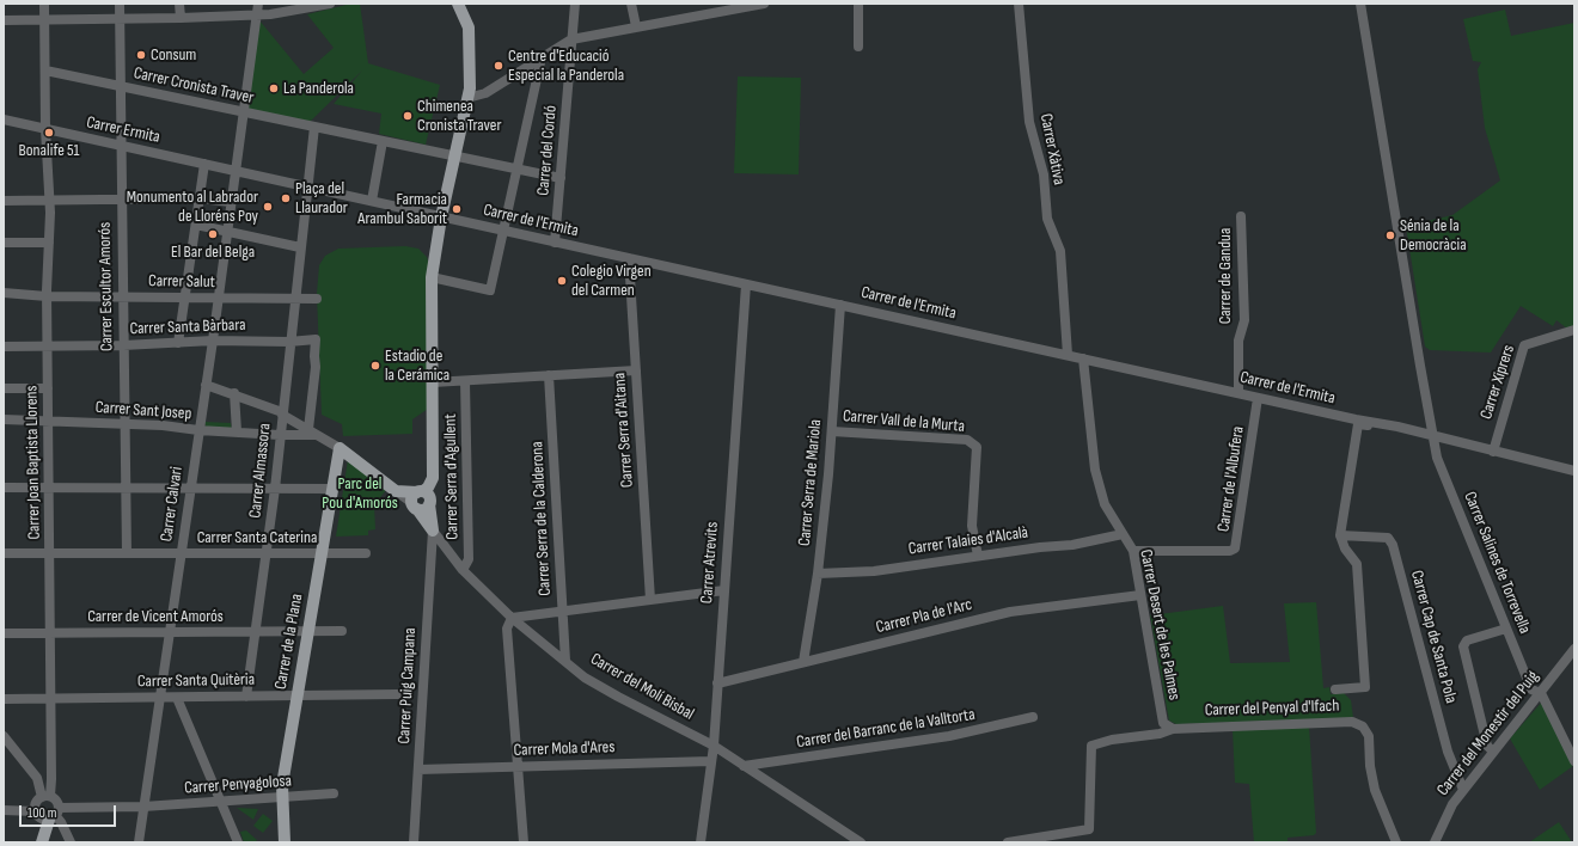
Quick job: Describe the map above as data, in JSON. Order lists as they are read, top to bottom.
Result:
{
  "streets": {
    "main road": ["Carrer de la Plana", "Carrer del Molí Bisbal"],
    "street": [
      "Carrer Cronista Traver",
      "Carrer Ermita",
      "Carrer Xàtiva",
      "Carrer del Cordó",
      "Carrer de l'Ermita",
      "Carrer de Gandua",
      "Carrer Salut",
      "Carrer Escultor Amorós",
      "Carrer Santa Bàrbara",
      "Carrer Xiprers",
      "Carrer Sant Josep",
      "Carrer Vall de la Murta",
      "Carrer Serra d'Aitana",
      "Carrer Joan Baptista Llorens",
      "Carrer Almassora",
      "Carrer Serra d'Agullent",
      "Carrer de l'Albufera",
      "Carrer Serra de Mariola",
      "Carrer Calvari",
      "Carrer Serra de la Calderona",
      "Carrer Santa Caterina",
      "Carrer Talaies d'Alcalà",
      "Carrer Atrevits",
      "Carrer Salines de Torrevella",
      "Carrer de Vicent Amorós",
      "Carrer Pla de l'Arc",
      "Carrer Desert de les Palmes",
      "Carrer Cap de Santa Pola",
      "Carrer Santa Quitèria",
      "Carrer Puig Campana",
      "Carrer del Penyal d'Ifach",
      "Carrer del Barranc de la Valltorta",
      "Carrer del Monestir del Puig",
      "Carrer Mola d'Ares",
      "Carrer Penyagolosa"
    ]
  },
  "crossings": [
    ["Carrer Cronista Traver", "Carrer del Cordó"],
    ["Carrer Cronista Traver", "Carrer Escultor Amorós"],
    ["Carrer Cronista Traver", "Carrer Joan Baptista Llorens"],
    ["Carrer Cronista Traver", "Carrer Calvari"],
    ["Carrer Ermita", "Carrer de l'Ermita"],
    ["Carrer Ermita", "Carrer Escultor Amorós"],
    ["Carrer Ermita", "Carrer Joan Baptista Llorens"],
    ["Carrer Ermita", "Carrer Calvari"],
    ["Carrer Xàtiva", "Carrer de l'Ermita"],
    ["Carrer del Cordó", "Carrer de l'Ermita"],
    ["Carrer de l'Ermita", "Carrer de Gandua"],
    ["Carrer de l'Ermita", "Carrer Xiprers"],
    ["Carrer de l'Ermita", "Carrer Serra d'Aitana"],
    ["Carrer de l'Ermita", "Carrer de l'Albufera"],
    ["Carrer de l'Ermita", "Carrer Serra de Mariola"],
    ["Carrer de l'Ermita", "Carrer Calvari"],
    ["Carrer de l'Ermita", "Carrer Atrevits"],
    ["Carrer de l'Ermita", "Carrer Salines de Torrevella"],
    ["Carrer de l'Ermita", "Carrer Desert de les Palmes"],
    ["Carrer Salut", "Carrer Escultor Amorós"],
    ["Carrer Salut", "Carrer Joan Baptista Llorens"],
    ["Carrer Salut", "Carrer Almassora"],
    ["Carrer Salut", "Carrer Calvari"],
    ["Carrer Escultor Amorós", "Carrer Santa Bàrbara"],
    ["Carrer Escultor Amorós", "Carrer Sant Josep"],
    ["Carrer Escultor Amorós", "Carrer Santa Caterina"],
    ["Carrer Santa Bàrbara", "Carrer Sant Josep"],
    ["Carrer Santa Bàrbara", "Carrer Joan Baptista Llorens"],
    ["Carrer Santa Bàrbara", "Carrer Almassora"],
    ["Carrer Santa Bàrbara", "Carrer Calvari"],
    ["Carrer Sant Josep", "Carrer Joan Baptista Llorens"],
    ["Carrer Sant Josep", "Carrer Almassora"],
    ["Carrer Sant Josep", "Carrer Calvari"],
    ["Carrer Vall de la Murta", "Carrer Serra de Mariola"],
    ["Carrer Vall de la Murta", "Carrer Talaies d'Alcalà"],
    ["Carrer Joan Baptista Llorens", "Carrer Santa Caterina"],
    ["Carrer Joan Baptista Llorens", "Carrer de Vicent Amorós"],
    ["Carrer Joan Baptista Llorens", "Carrer Santa Quitèria"],
    ["Carrer Almassora", "Carrer Santa Caterina"],
    ["Carrer Almassora", "Carrer de Vicent Amorós"],
    ["Carrer Almassora", "Carrer Santa Quitèria"],
    ["Carrer Serra d'Agullent", "Carrer del Molí Bisbal"],
    ["Carrer de l'Albufera", "Carrer Desert de les Palmes"],
    ["Carrer Serra de Mariola", "Carrer Talaies d'Alcalà"],
    ["Carrer Serra de Mariola", "Carrer Pla de l'Arc"],
    ["Carrer Calvari", "Carrer Santa Caterina"],
    ["Carrer Calvari", "Carrer de Vicent Amorós"],
    ["Carrer Calvari", "Carrer Santa Quitèria"],
    ["Carrer Calvari", "Carrer Penyagolosa"],
    ["Carrer Serra de la Calderona", "Carrer del Molí Bisbal"],
    ["Carrer Santa Caterina", "Carrer de la Plana"],
    ["Carrer Talaies d'Alcalà", "Carrer Desert de les Palmes"],
    ["Carrer Atrevits", "Carrer Pla de l'Arc"],
    ["Carrer Atrevits", "Carrer del Molí Bisbal"],
    ["Carrer Atrevits", "Carrer Mola d'Ares"],
    ["Carrer Salines de Torrevella", "Carrer del Monestir del Puig"],
    ["Carrer de Vicent Amorós", "Carrer de la Plana"],
    ["Carrer Pla de l'Arc", "Carrer Desert de les Palmes"],
    ["Carrer Desert de les Palmes", "Carrer del Penyal d'Ifach"],
    ["Carrer Cap de Santa Pola", "Carrer del Monestir del Puig"],
    ["Carrer de la Plana", "Carrer Santa Quitèria"],
    ["Carrer de la Plana", "Carrer Penyagolosa"],
    ["Carrer Puig Campana", "Carrer del Molí Bisbal"],
    ["Carrer Puig Campana", "Carrer Mola d'Ares"],
    ["Carrer del Molí Bisbal", "Carrer del Barranc de la Valltorta"]
  ],
  "parks": ["Parc del Pou d'Amorós"],
  "places": [
    "Consum",
    "Centre d'Educació Especial la Panderola",
    "La Panderola",
    "Chimenea Cronista Traver",
    "Bonalife 51",
    "Plaça del Llaurador",
    "Monumento al Labrador de Lloréns Poy",
    "Farmacia Arambul Saborit",
    "El Bar del Belga",
    "Sénia de la Democràcia",
    "Colegio Virgen del Carmen",
    "Estadio de la Cerámica"
  ],
  "scale_bar": "100 m"
}
